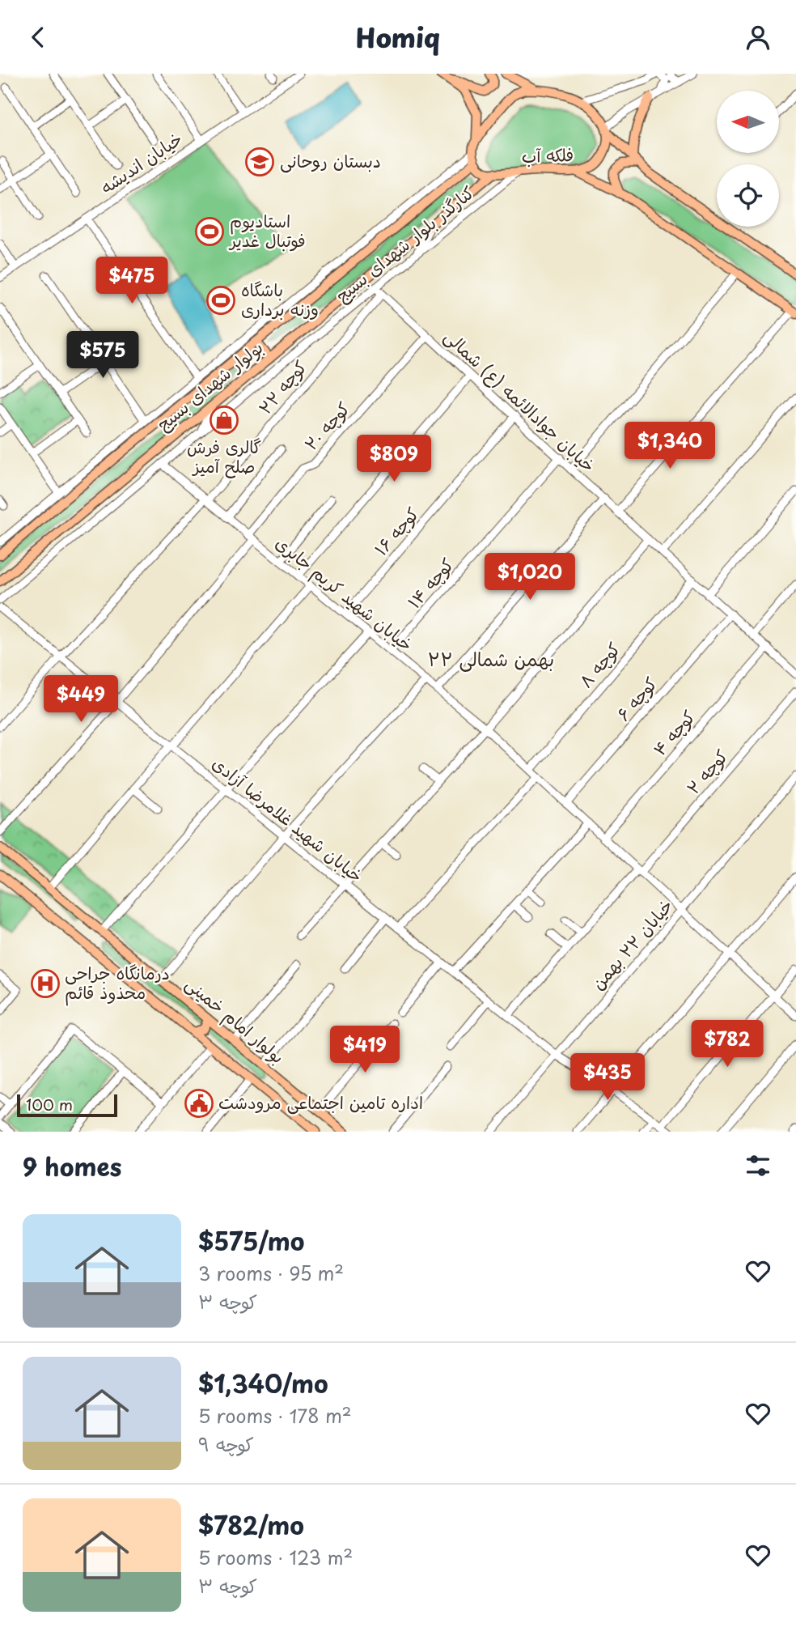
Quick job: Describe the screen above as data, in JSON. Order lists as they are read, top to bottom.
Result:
{
  "streets": {
    "main road": ["فلکه آب", "بولوار شهدای بسیج", "بولوار امام خمینی"],
    "street": [
      "خیابان اندیشه",
      "کنارگذر بلوار شهدای بسیج",
      "کوچه ۲۲",
      "خیابان جوادالائمه (ع) شمالی",
      "کوچه ۲۰",
      "کوچه ۱۶",
      "کوچه ۱۴",
      "خیابان شهید کریم جابری",
      "کوچه ۸",
      "کوچه ۶",
      "کوچه ۴",
      "کوچه ۲",
      "خیابان شهید غلامرضا آزادی",
      "خیابان ۲۲ بهمن"
    ]
  },
  "crossings": [
    ["فلکه آب", "کنارگذر بلوار شهدای بسیج"],
    ["فلکه آب", "بولوار شهدای بسیج"],
    ["کنارگذر بلوار شهدای بسیج", "بولوار شهدای بسیج"],
    ["کنارگذر بلوار شهدای بسیج", "خیابان جوادالائمه (ع) شمالی"],
    ["کنارگذر بلوار شهدای بسیج", "خیابان شهید کریم جابری"],
    ["کوچه ۲۲", "خیابان جوادالائمه (ع) شمالی"],
    ["کوچه ۲۲", "خیابان شهید کریم جابری"],
    ["کوچه ۲۲", "خیابان شهید غلامرضا آزادی"],
    ["خیابان جوادالائمه (ع) شمالی", "کوچه ۲۰"],
    ["خیابان جوادالائمه (ع) شمالی", "کوچه ۱۶"],
    ["خیابان جوادالائمه (ع) شمالی", "کوچه ۱۴"],
    ["خیابان جوادالائمه (ع) شمالی", "کوچه ۸"],
    ["خیابان جوادالائمه (ع) شمالی", "کوچه ۶"],
    ["خیابان جوادالائمه (ع) شمالی", "کوچه ۴"],
    ["کوچه ۲۰", "خیابان شهید کریم جابری"],
    ["کوچه ۲۰", "خیابان شهید غلامرضا آزادی"],
    ["کوچه ۱۶", "خیابان شهید کریم جابری"],
    ["کوچه ۱۴", "خیابان شهید کریم جابری"],
    ["خیابان شهید کریم جابری", "کوچه ۸"],
    ["خیابان شهید کریم جابری", "کوچه ۶"],
    ["خیابان شهید کریم جابری", "کوچه ۴"],
    ["خیابان شهید کریم جابری", "کوچه ۲"],
    ["خیابان شهید کریم جابری", "خیابان ۲۲ بهمن"],
    ["کوچه ۲", "خیابان شهید غلامرضا آزادی"],
    ["خیابان شهید غلامرضا آزادی", "خیابان ۲۲ بهمن"]
  ],
  "districts": ["۲۲ بهمن شمالی"],
  "places": {
    "school or university": ["دبستان روحانی"],
    "sports": ["استادیوم فوتبال غدیر", "باشگاه وزنه برداری"],
    "shop": ["گالری فرش صلح آمیز"],
    "hospital": ["درمانگاه جراحی محذوذ قائم"],
    "public building": ["اداره تامین اجتماعی مرودشت"]
  },
  "scale_bar": "100 m",
  "north": "left",
  "page": {
    "header": "Homiq",
    "price": [
      "$475",
      "$575",
      "$1,340",
      "$809",
      "$1,020",
      "$449",
      "$782",
      "$419",
      "$435"
    ],
    "scale": "100 m",
    "heading": "9 homes",
    "list": [
      {
        "name": "$575/mo",
        "note": "3 rooms · 95 m² · کوچه ۳"
      },
      {
        "name": "$1,340/mo",
        "note": "5 rooms · 178 m² · کوچه ۹"
      },
      {
        "name": "$782/mo",
        "note": "5 rooms · 123 m² · کوچه ۳"
      }
    ]
  }
}
